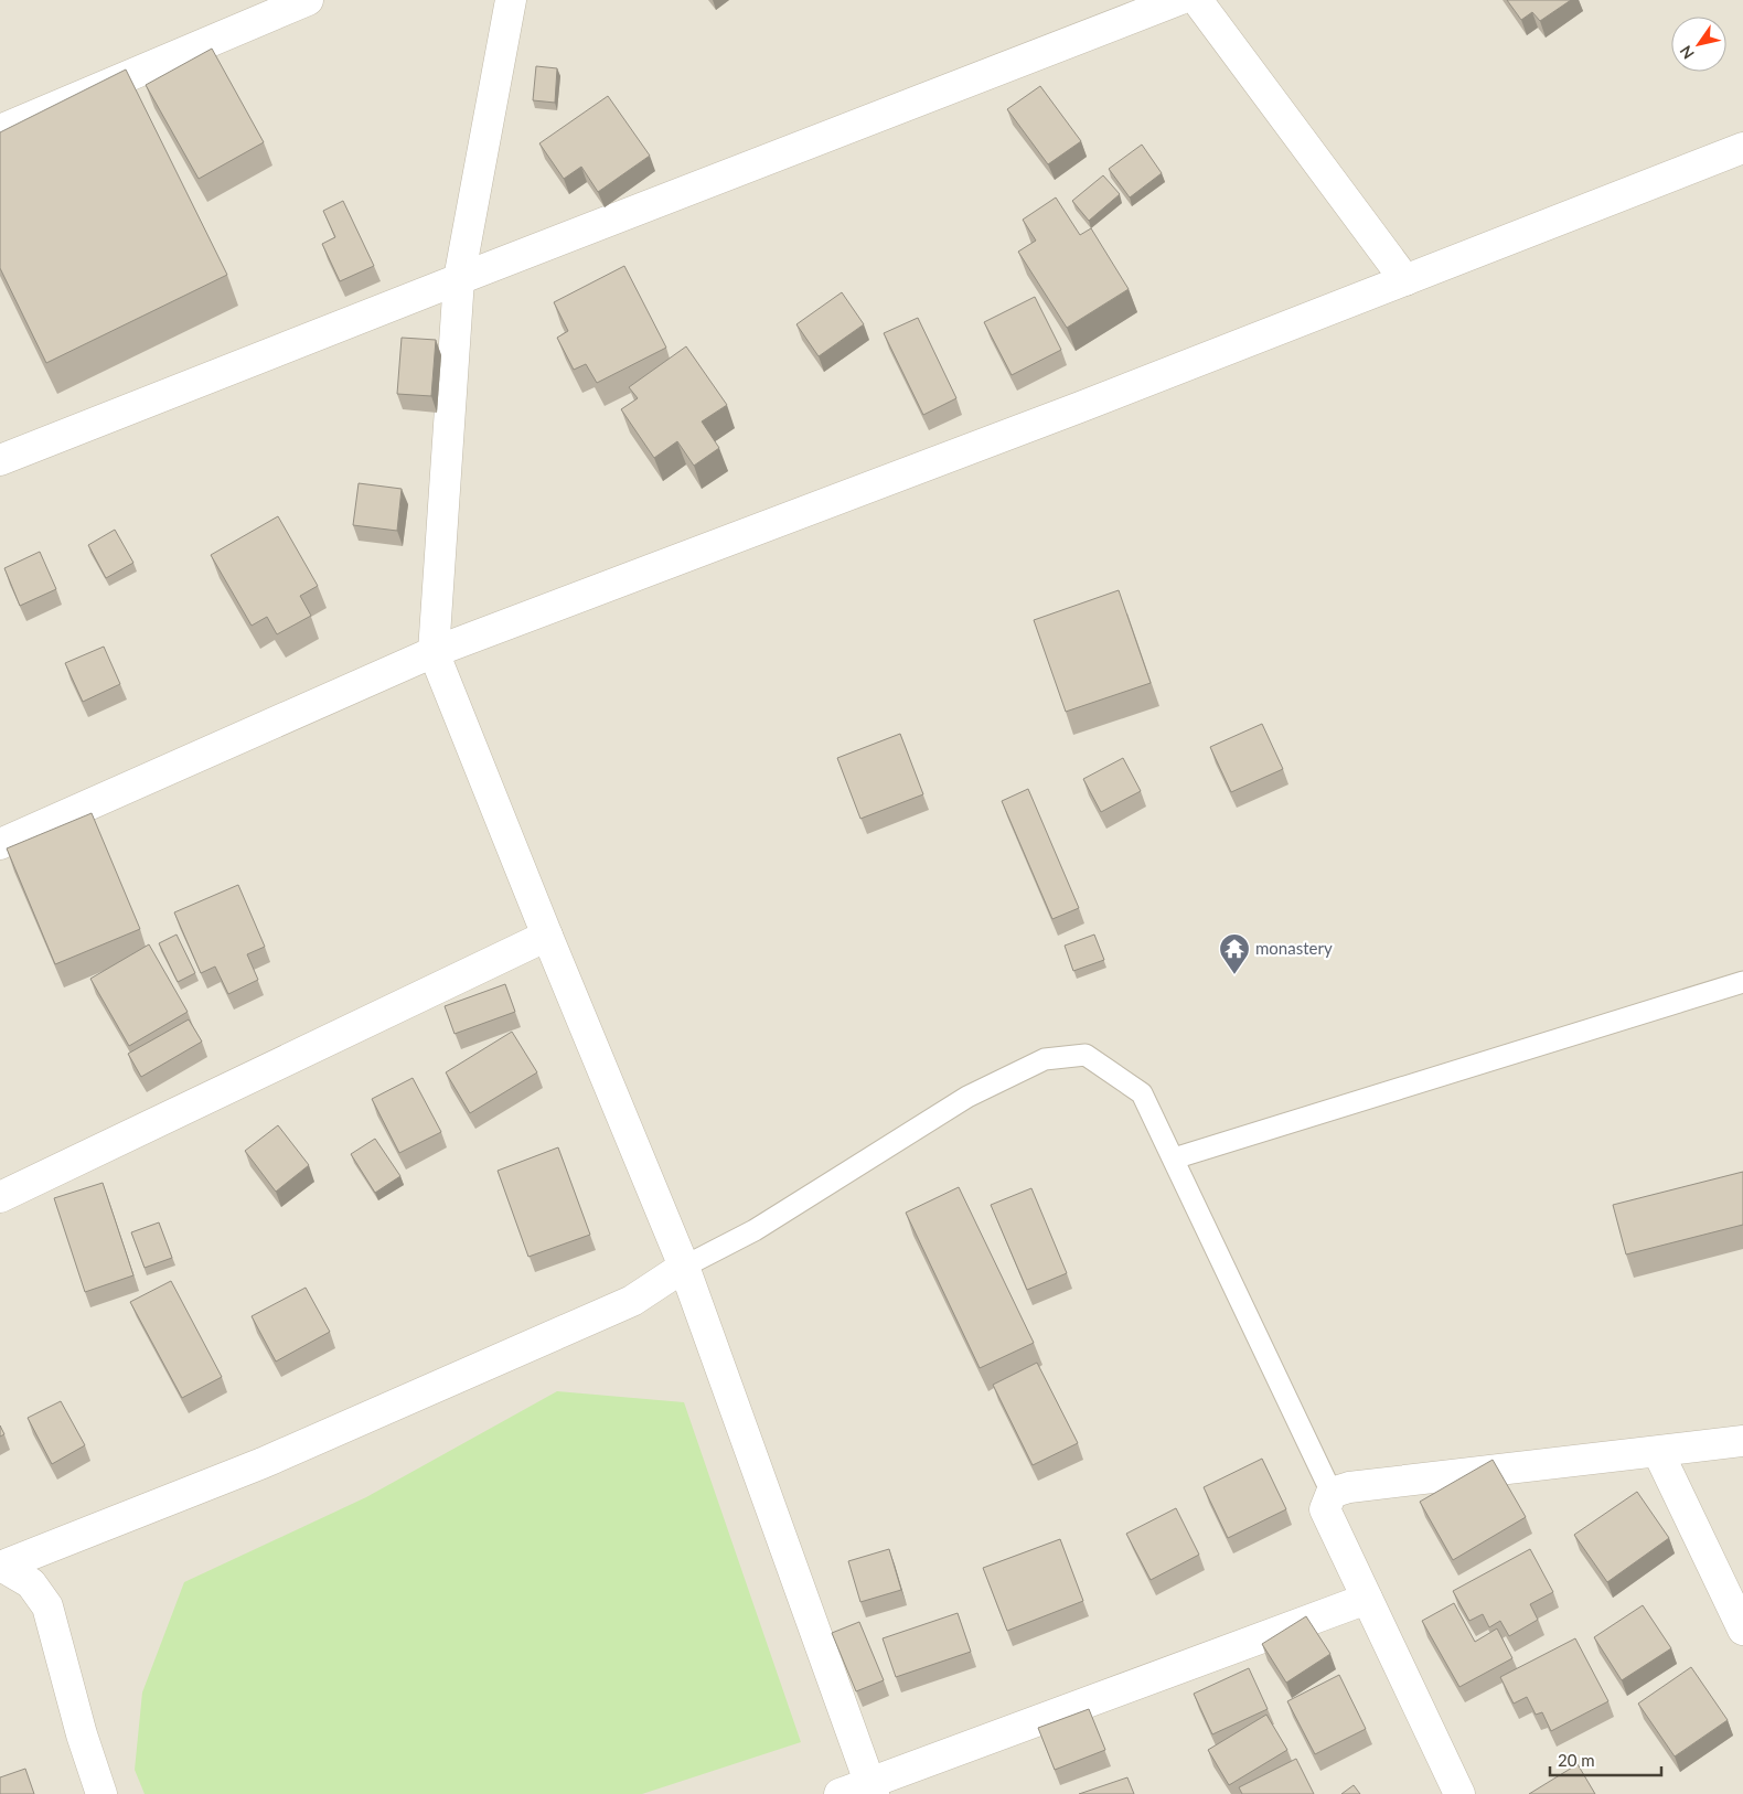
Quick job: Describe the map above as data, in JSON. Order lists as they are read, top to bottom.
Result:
{
  "places": {
    "temple": ["monastery"]
  },
  "scale_bar": "20 m",
  "north": "bottom left"
}
